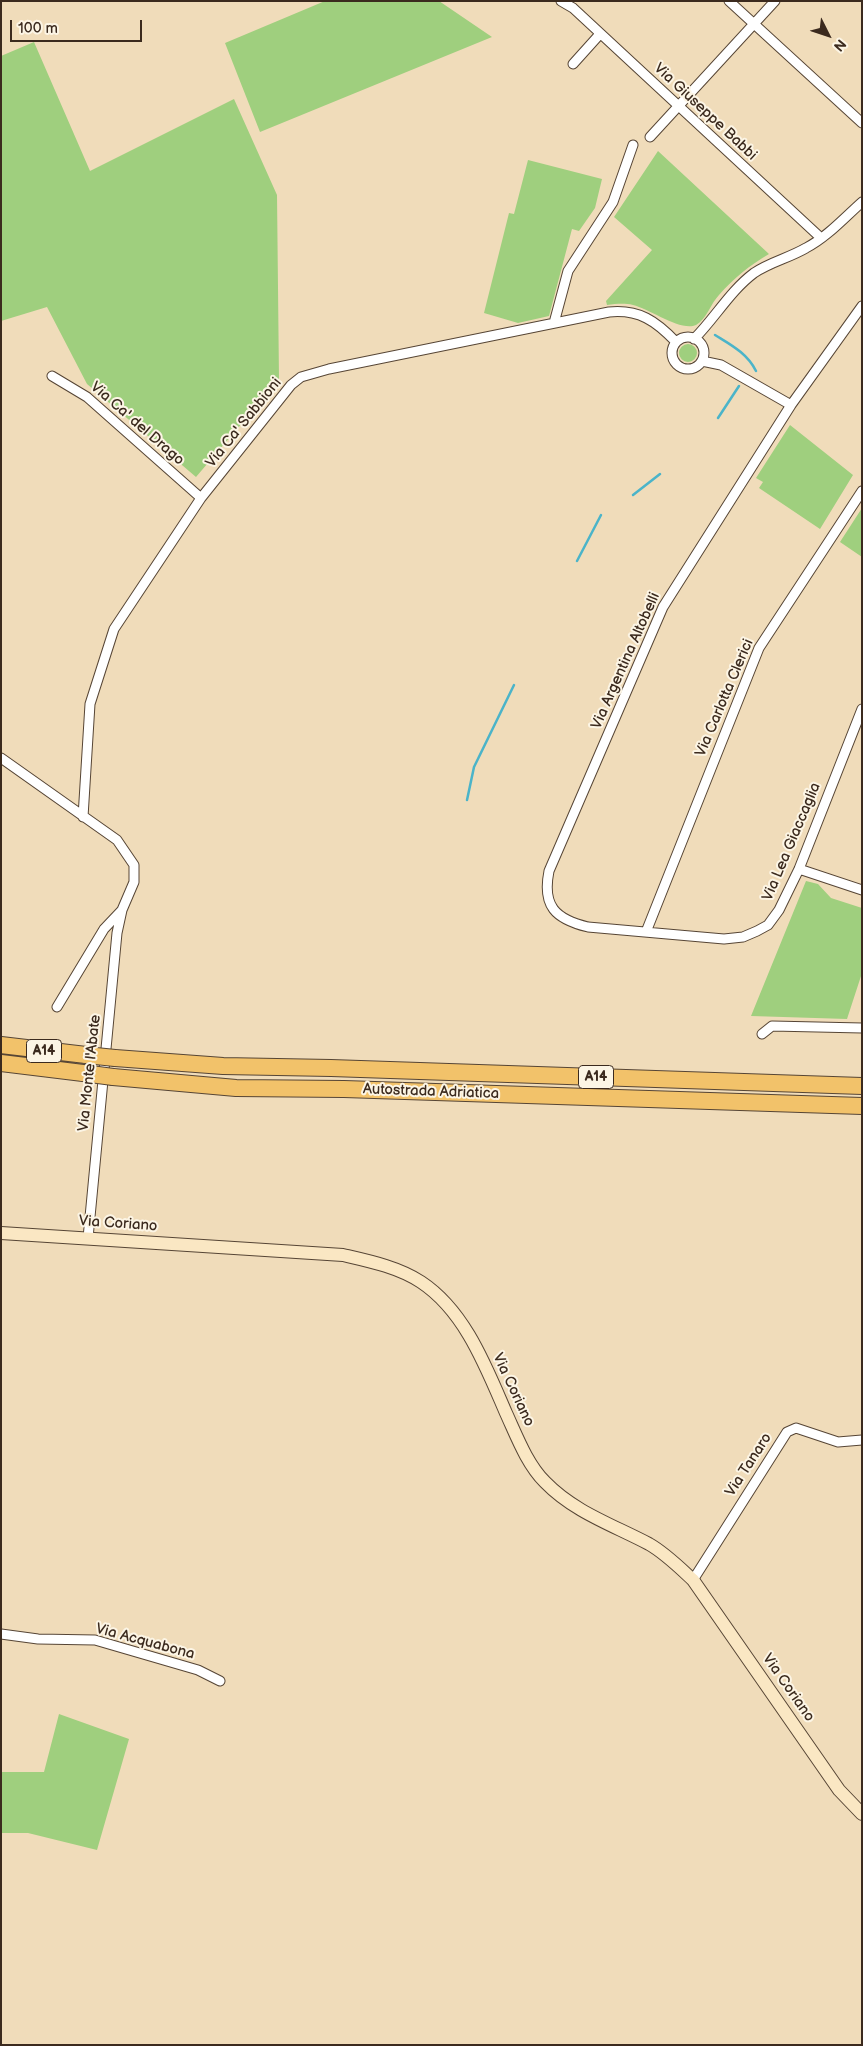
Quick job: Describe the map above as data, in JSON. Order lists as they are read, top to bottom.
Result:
{
  "streets": {
    "highway": ["A14", "Autostrada Adriatica"],
    "main road": ["Via Coriano"],
    "street": [
      "Via Giuseppe Babbi",
      "Via Ca' Sabbioni",
      "Via Ca' del Drago",
      "Via Argentina Altobelli",
      "Via Carlotta Clerici",
      "Via Lea Giaccaglia",
      "Via Monte l'Abate",
      "Via Tanaro",
      "Via Acquabona"
    ]
  },
  "crossings": [
    ["Via Ca' Sabbioni", "Via Ca' del Drago"],
    ["Via Ca' Sabbioni", "Via Monte l'Abate"],
    ["Via Argentina Altobelli", "Via Lea Giaccaglia"],
    ["Via Carlotta Clerici", "Via Lea Giaccaglia"],
    ["Via Monte l'Abate", "Via Coriano"],
    ["Via Coriano", "Via Tanaro"]
  ],
  "scale_bar": "100 m",
  "north": "bottom right"
}
